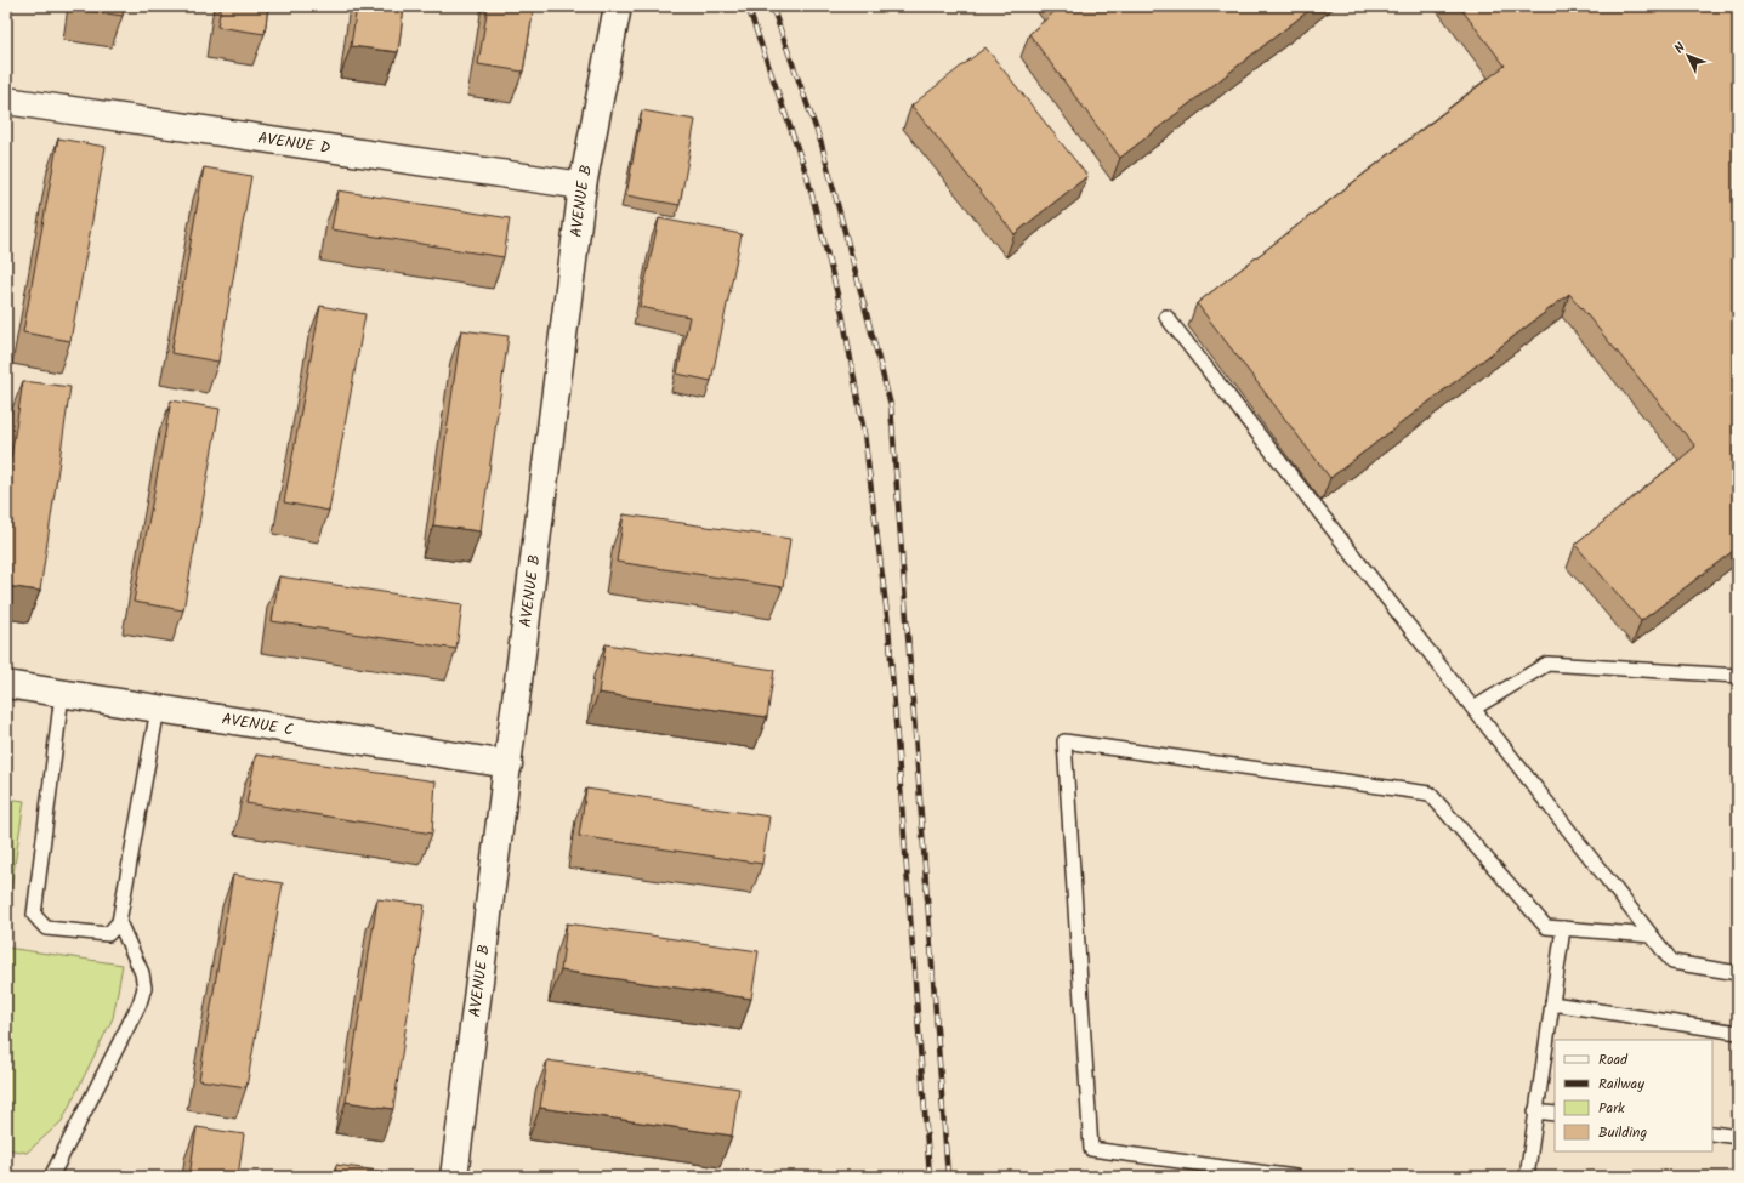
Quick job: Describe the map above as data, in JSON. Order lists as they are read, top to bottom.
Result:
{
  "streets": {
    "street": ["AVENUE D", "AVENUE B", "AVENUE C"]
  },
  "crossings": [
    ["AVENUE D", "AVENUE B"],
    ["AVENUE B", "AVENUE C"]
  ],
  "legend": [
    "Road",
    "Railway",
    "Park",
    "Building"
  ],
  "north": "top left"
}
